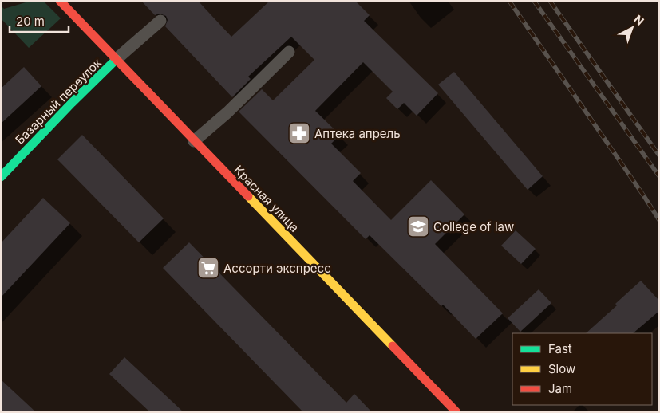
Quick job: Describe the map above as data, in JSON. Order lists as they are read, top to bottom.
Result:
{
  "streets": {
    "main road": ["Базарный переулок", "Красная улица"]
  },
  "crossings": [
    ["Базарный переулок", "Красная улица"]
  ],
  "places": {
    "pharmacy": ["Аптека апрель"],
    "school or university": ["College of law"],
    "supermarket": ["Ассорти экспресс"]
  },
  "legend": ["Fast", "Slow", "Jam"],
  "scale_bar": "20 m",
  "north": "top right"
}
